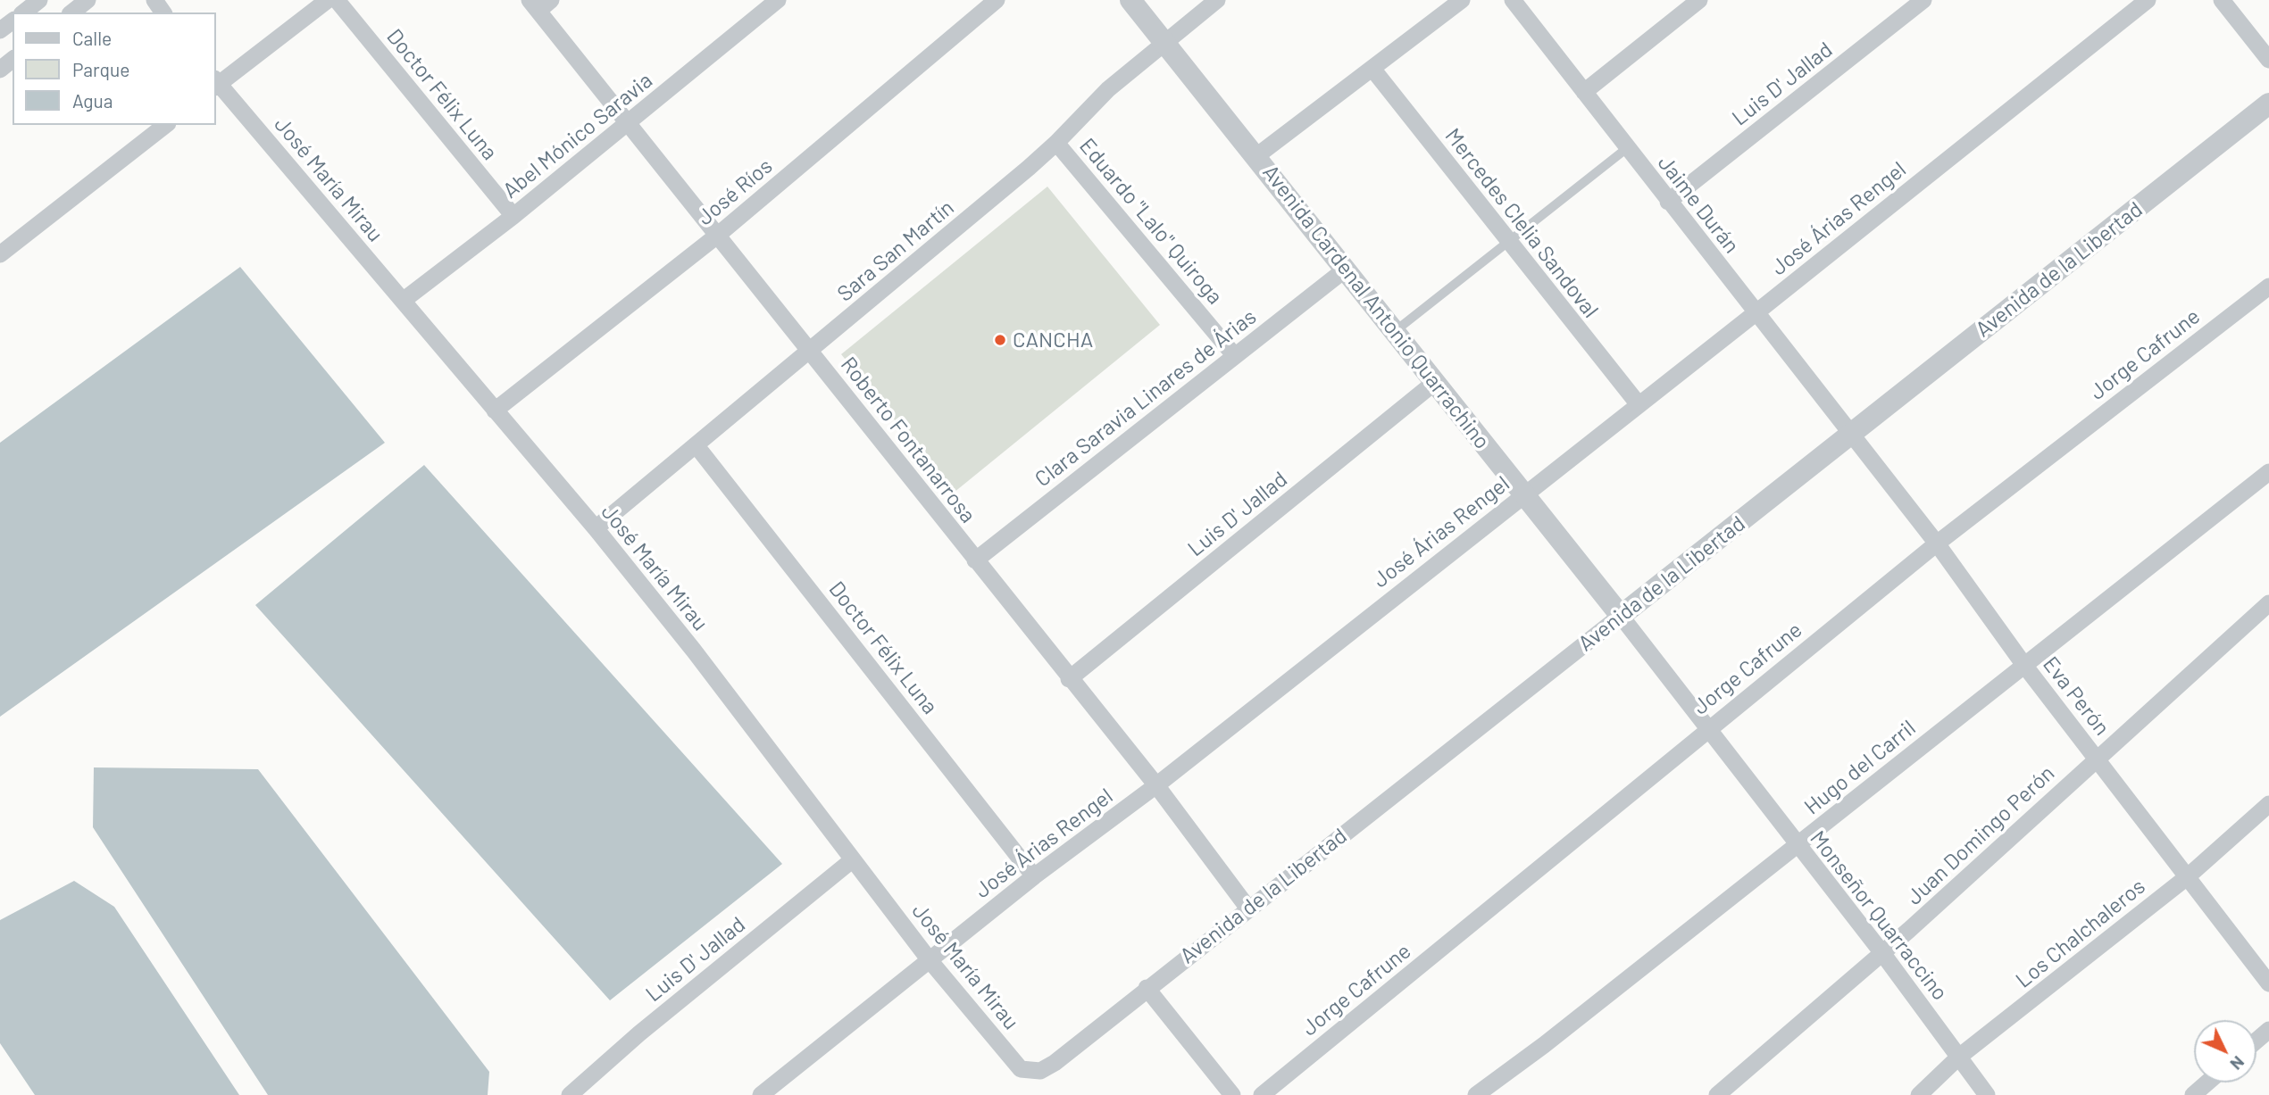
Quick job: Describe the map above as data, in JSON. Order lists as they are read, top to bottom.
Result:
{
  "streets": {
    "street": [
      "Luis D' Jallad",
      "Doctor Félix Luna",
      "Abel Mónico Saravia",
      "José María Mirau",
      "José Ríos",
      "Jaime Durán",
      "José Árias Rengel",
      "Eduardo \"Lalo\" Quiroga",
      "Mercedes Clelia Sandoval",
      "Sara San Martín",
      "Avenida de la Libertad",
      "Avenida Cardenal Antonio Quarrachino",
      "Jorge Cafrune",
      "Clara Saravia Linares de Árias",
      "Roberto Fontanarrosa",
      "Eva Perón",
      "Hugo del Carril",
      "Juan Domingo Perón",
      "Monseñor Quarraccino",
      "Los Chalchaleros"
    ]
  },
  "crossings": [
    ["Luis D' Jallad", "José María Mirau"],
    ["Luis D' Jallad", "Jaime Durán"],
    ["Luis D' Jallad", "Avenida Cardenal Antonio Quarrachino"],
    ["Luis D' Jallad", "Roberto Fontanarrosa"],
    ["Doctor Félix Luna", "Abel Mónico Saravia"],
    ["Doctor Félix Luna", "José Árias Rengel"],
    ["Doctor Félix Luna", "Sara San Martín"],
    ["Abel Mónico Saravia", "José María Mirau"],
    ["Abel Mónico Saravia", "Roberto Fontanarrosa"],
    ["José María Mirau", "José Ríos"],
    ["José María Mirau", "José Árias Rengel"],
    ["José María Mirau", "Sara San Martín"],
    ["José María Mirau", "Avenida de la Libertad"],
    ["José Ríos", "Roberto Fontanarrosa"],
    ["Jaime Durán", "José Árias Rengel"],
    ["Jaime Durán", "Avenida de la Libertad"],
    ["Jaime Durán", "Eva Perón"],
    ["José Árias Rengel", "Mercedes Clelia Sandoval"],
    ["José Árias Rengel", "Avenida Cardenal Antonio Quarrachino"],
    ["José Árias Rengel", "Roberto Fontanarrosa"],
    ["Eduardo \"Lalo\" Quiroga", "Sara San Martín"],
    ["Eduardo \"Lalo\" Quiroga", "Clara Saravia Linares de Árias"],
    ["Sara San Martín", "Avenida Cardenal Antonio Quarrachino"],
    ["Sara San Martín", "Roberto Fontanarrosa"],
    ["Avenida de la Libertad", "Avenida Cardenal Antonio Quarrachino"],
    ["Avenida de la Libertad", "Roberto Fontanarrosa"],
    ["Avenida de la Libertad", "Eva Perón"],
    ["Avenida de la Libertad", "Monseñor Quarraccino"],
    ["Avenida Cardenal Antonio Quarrachino", "Clara Saravia Linares de Árias"],
    ["Avenida Cardenal Antonio Quarrachino", "Monseñor Quarraccino"],
    ["Jorge Cafrune", "Eva Perón"],
    ["Jorge Cafrune", "Monseñor Quarraccino"],
    ["Clara Saravia Linares de Árias", "Roberto Fontanarrosa"],
    ["Eva Perón", "Hugo del Carril"],
    ["Eva Perón", "Juan Domingo Perón"],
    ["Eva Perón", "Los Chalchaleros"],
    ["Hugo del Carril", "Monseñor Quarraccino"],
    ["Juan Domingo Perón", "Monseñor Quarraccino"],
    ["Monseñor Quarraccino", "Los Chalchaleros"]
  ],
  "places": ["CANCHA"],
  "legend": ["Calle", "Parque", "Agua"],
  "north": "bottom right"
}
